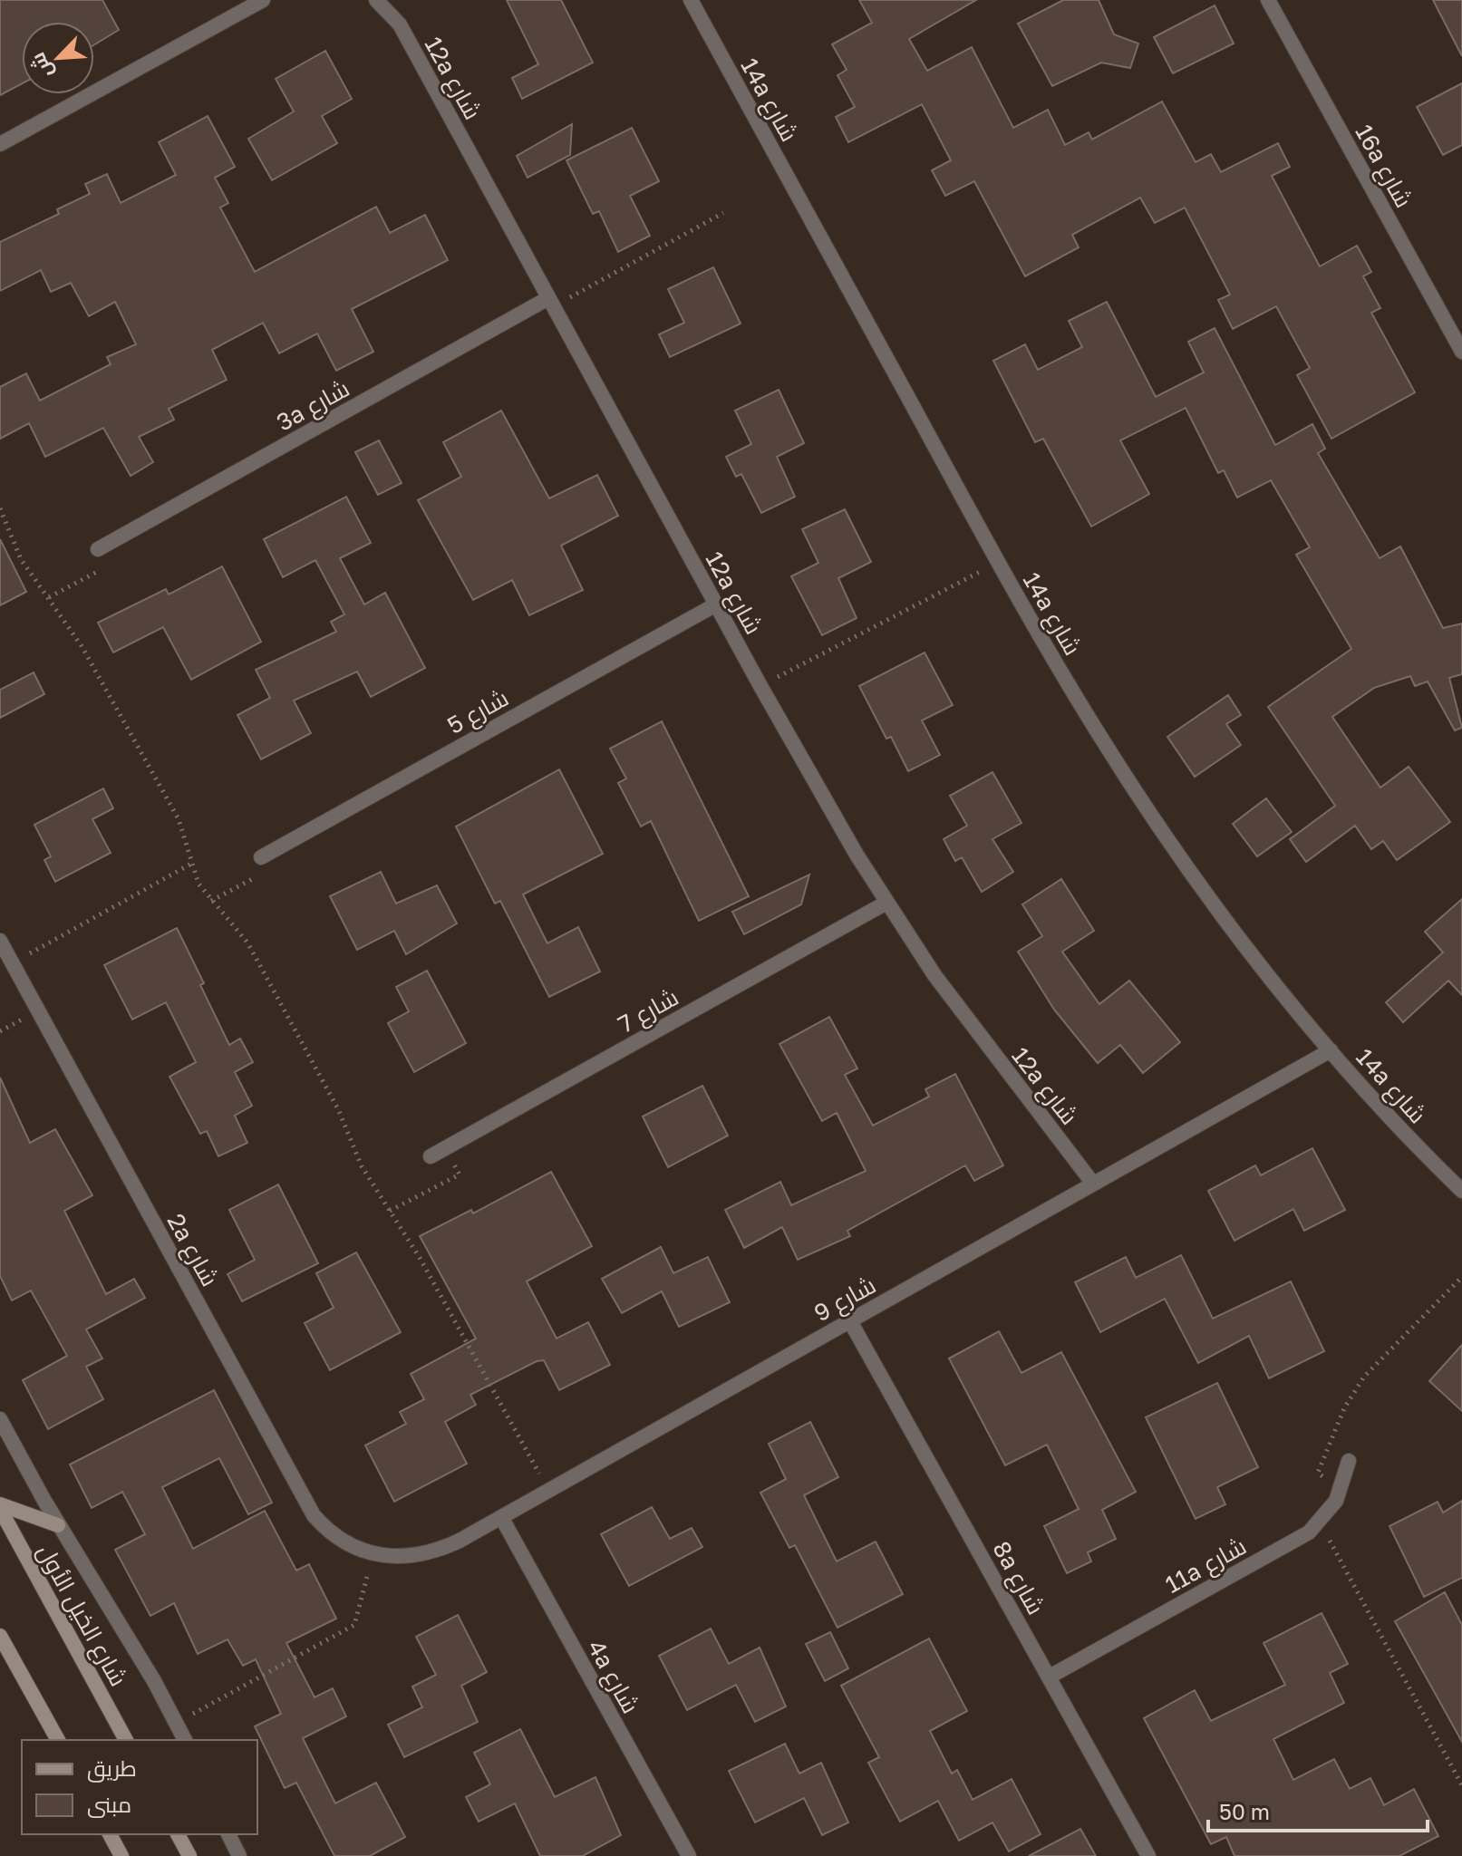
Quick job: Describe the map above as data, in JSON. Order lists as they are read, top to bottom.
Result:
{
  "streets": {
    "main road": ["شارع الخيل الأول"],
    "street": [
      "12a شارع",
      "14a شارع",
      "16a شارع",
      "3a شارع",
      "شارع 5",
      "شارع 7",
      "2a شارع",
      "شارع 9",
      "11a شارع",
      "8a شارع",
      "4a شارع"
    ]
  },
  "crossings": [
    ["12a شارع", "3a شارع"],
    ["12a شارع", "شارع 5"],
    ["12a شارع", "شارع 7"],
    ["12a شارع", "شارع 9"],
    ["14a شارع", "شارع 9"],
    ["2a شارع", "شارع 9"],
    ["شارع 9", "8a شارع"],
    ["شارع 9", "4a شارع"],
    ["11a شارع", "8a شارع"]
  ],
  "legend": ["طريق", "مبنى"],
  "scale_bar": "50 m",
  "north": "bottom left"
}
